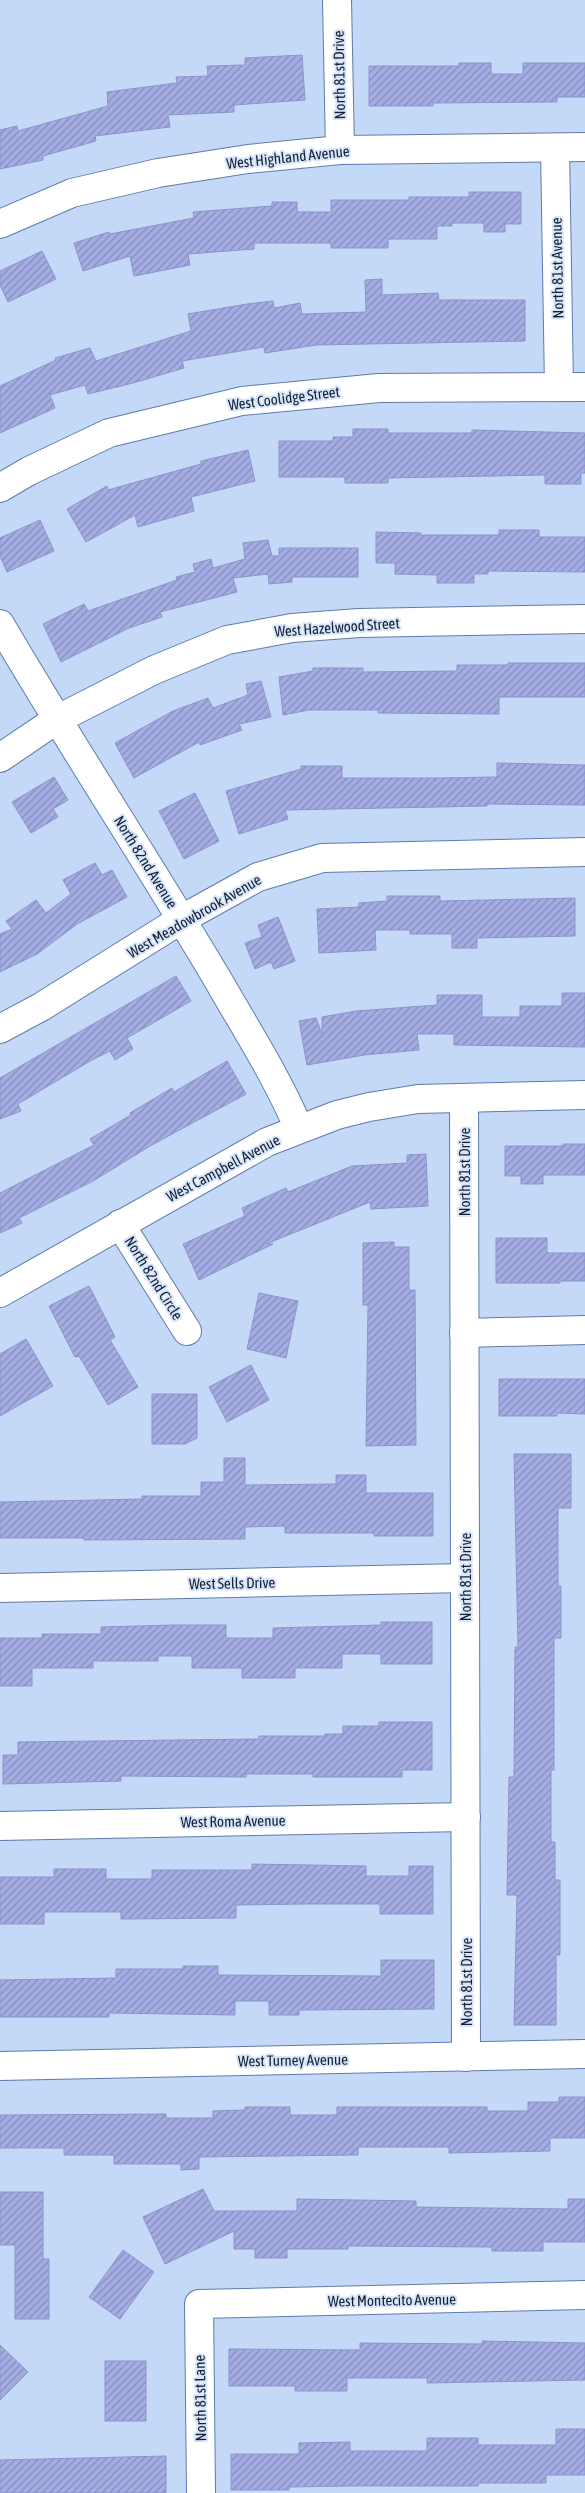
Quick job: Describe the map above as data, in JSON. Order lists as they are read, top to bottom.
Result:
{
  "streets": {
    "street": [
      "North 81st Drive",
      "West Highland Avenue",
      "North 81st Avenue",
      "West Coolidge Street",
      "West Hazelwood Street",
      "North 82nd Avenue",
      "West Meadowbrook Avenue",
      "West Campbell Avenue",
      "North 82nd Circle",
      "West Sells Drive",
      "West Roma Avenue",
      "West Turney Avenue",
      "West Montecito Avenue",
      "North 81st Lane"
    ]
  },
  "crossings": [
    ["North 81st Drive", "West Highland Avenue"],
    ["North 81st Drive", "West Campbell Avenue"],
    ["North 81st Drive", "West Sells Drive"],
    ["North 81st Drive", "West Roma Avenue"],
    ["North 81st Drive", "West Turney Avenue"],
    ["West Highland Avenue", "North 81st Avenue"],
    ["North 81st Avenue", "West Coolidge Street"],
    ["West Hazelwood Street", "North 82nd Avenue"],
    ["North 82nd Avenue", "West Meadowbrook Avenue"],
    ["North 82nd Avenue", "West Campbell Avenue"],
    ["West Campbell Avenue", "North 82nd Circle"],
    ["West Montecito Avenue", "North 81st Lane"]
  ]
}
